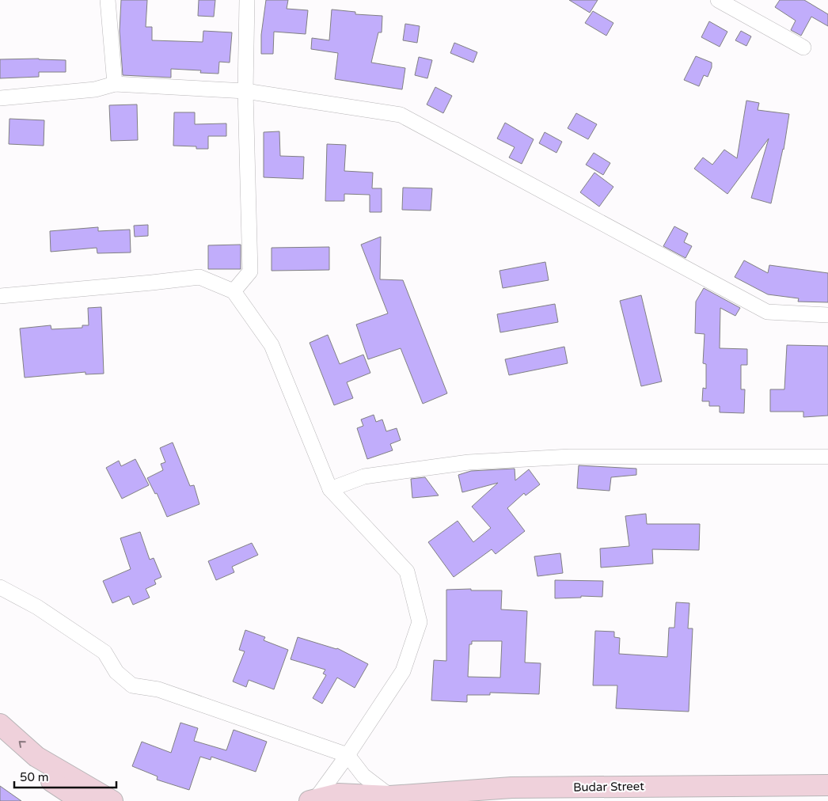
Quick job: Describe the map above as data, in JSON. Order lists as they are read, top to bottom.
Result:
{
  "streets": {
    "main road": ["Budar Street"]
  },
  "scale_bar": "50 m"
}
